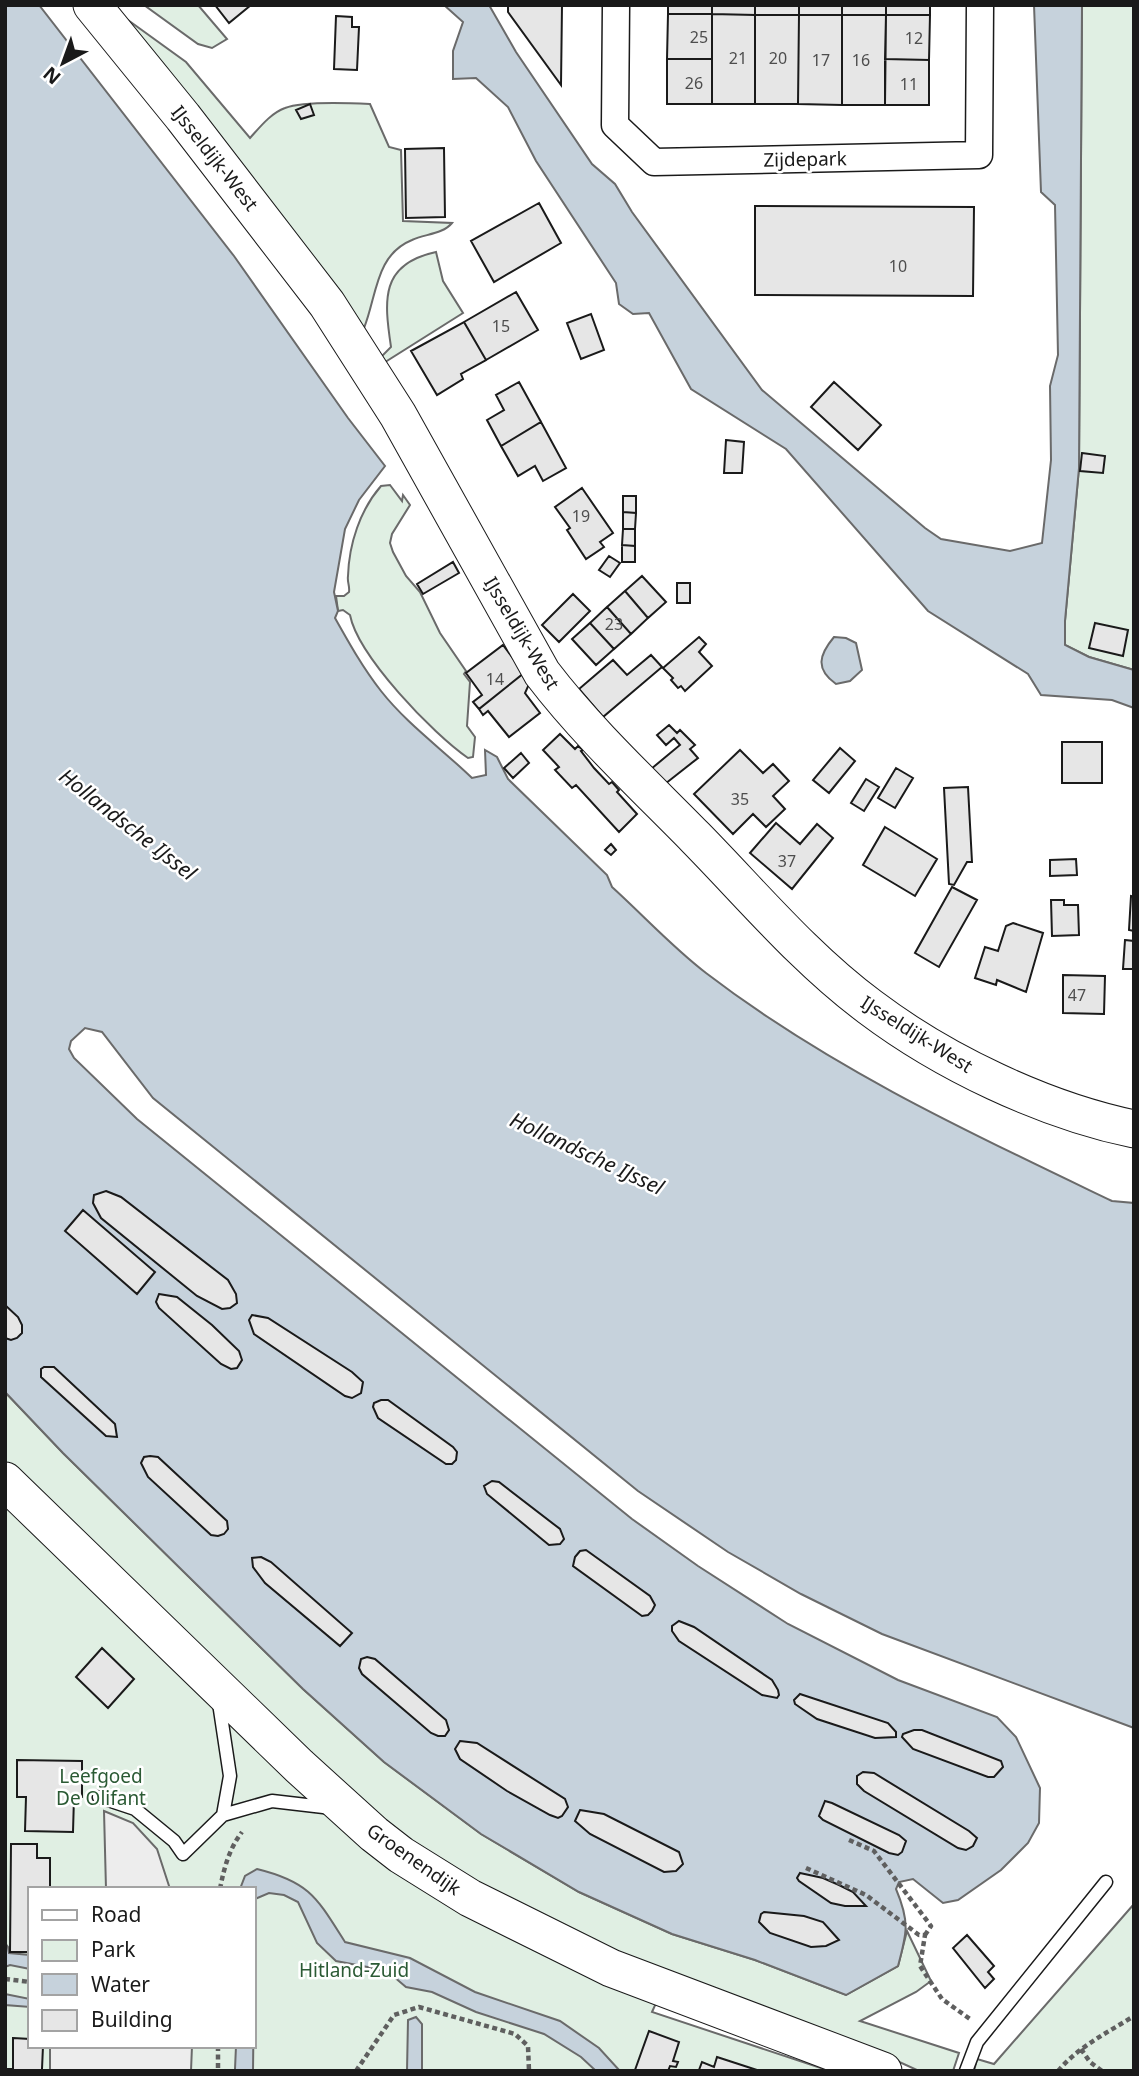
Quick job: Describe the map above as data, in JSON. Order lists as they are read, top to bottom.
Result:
{
  "streets": {
    "street": ["IJsseldijk-West", "Zijdepark", "Groenendijk"]
  },
  "water": ["Hollandsche IJssel"],
  "parks": ["Leefgoed De Olifant", "Hitland-Zuid"],
  "house_numbers": [
    "25",
    "12",
    "21",
    "20",
    "17",
    "16",
    "26",
    "11",
    "10",
    "15",
    "19",
    "23",
    "14",
    "35",
    "37",
    "47"
  ],
  "legend": [
    "Road",
    "Park",
    "Water",
    "Building"
  ],
  "north": "bottom left"
}
